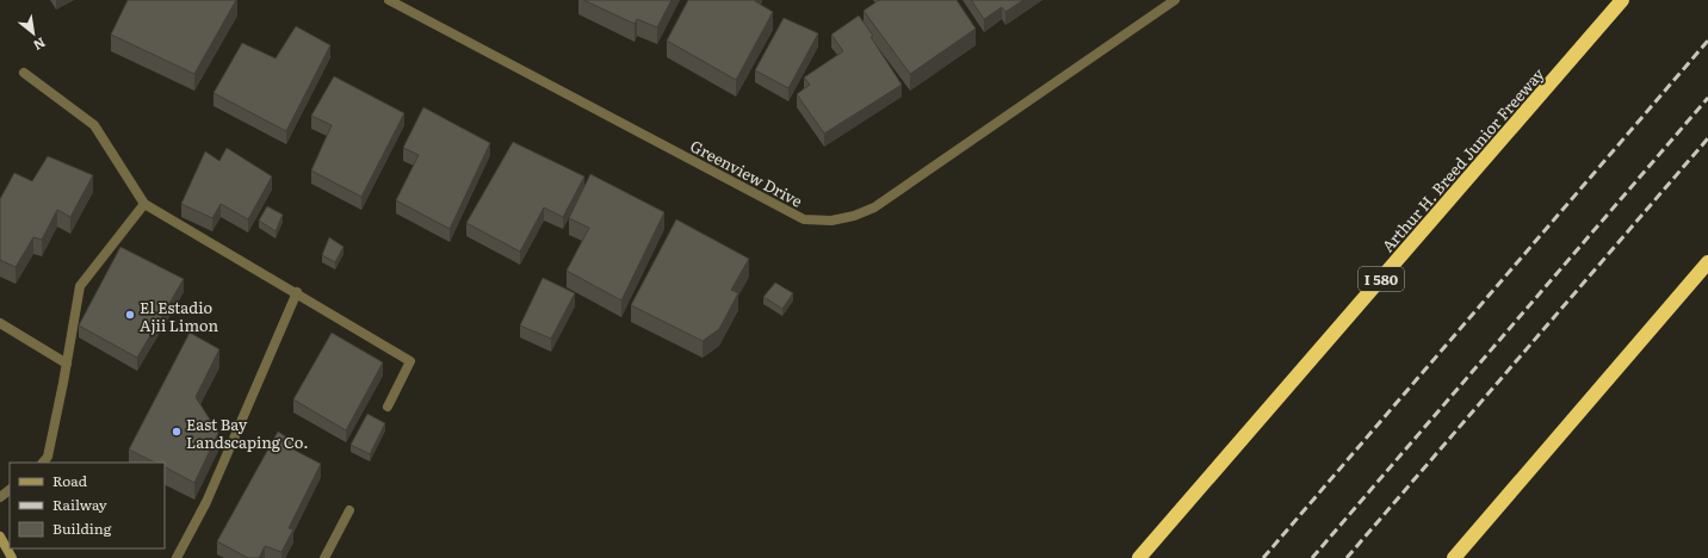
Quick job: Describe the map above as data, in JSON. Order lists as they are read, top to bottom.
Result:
{
  "streets": {
    "highway": ["Arthur H. Breed Junior Freeway", "I 580"],
    "street": ["Greenview Drive"]
  },
  "places": ["El Estadio Ajii Limon", "East Bay Landscaping Co."],
  "legend": ["Road", "Railway", "Building"],
  "north": "bottom right"
}
